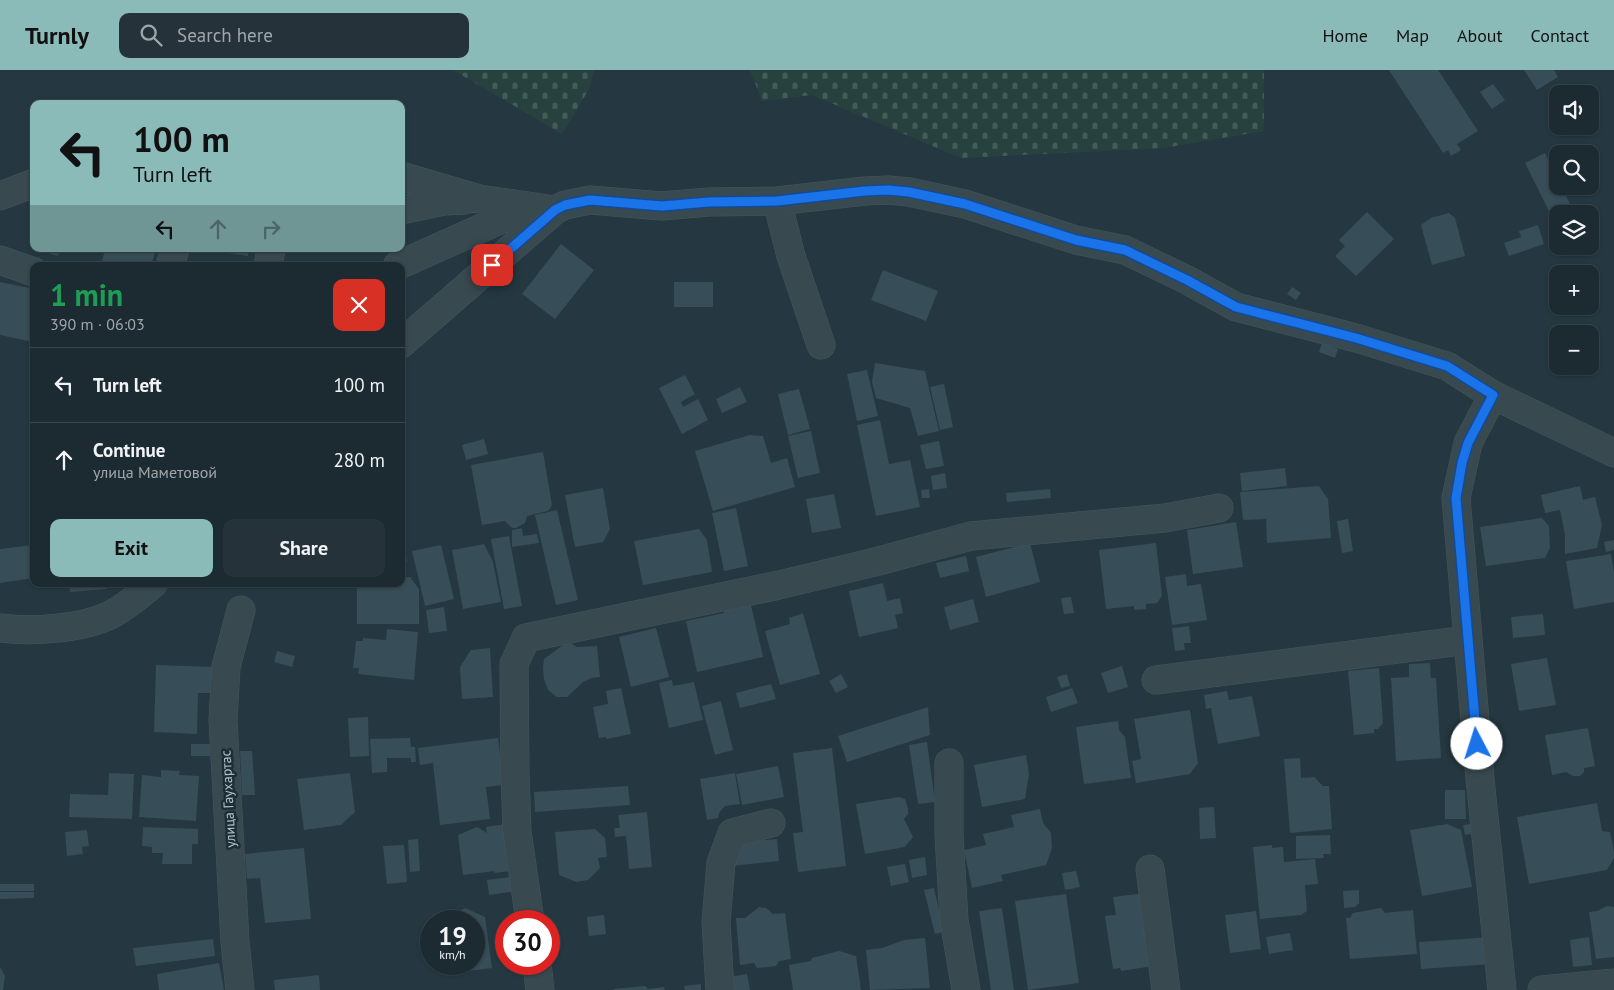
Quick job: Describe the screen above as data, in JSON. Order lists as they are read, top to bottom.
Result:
{
  "streets": {
    "street": ["улица Гаухартас"]
  },
  "page": {
    "header": "Turnly",
    "search": "Search here",
    "nav": [
      "Home",
      "Map",
      "About",
      "Contact"
    ],
    "map_buttons": ["+", "−"],
    "turn": ["100 m", "Turn left"],
    "heading": ["1 min", "390 m · 06:03"],
    "list": [
      {
        "name": "Turn left",
        "value": "100 m"
      },
      {
        "name": "Continue",
        "note": "улица Маметовой",
        "value": "280 m"
      }
    ],
    "buttons": ["Exit", "Share"],
    "speed": "19 km/h",
    "limit": "30"
  }
}
